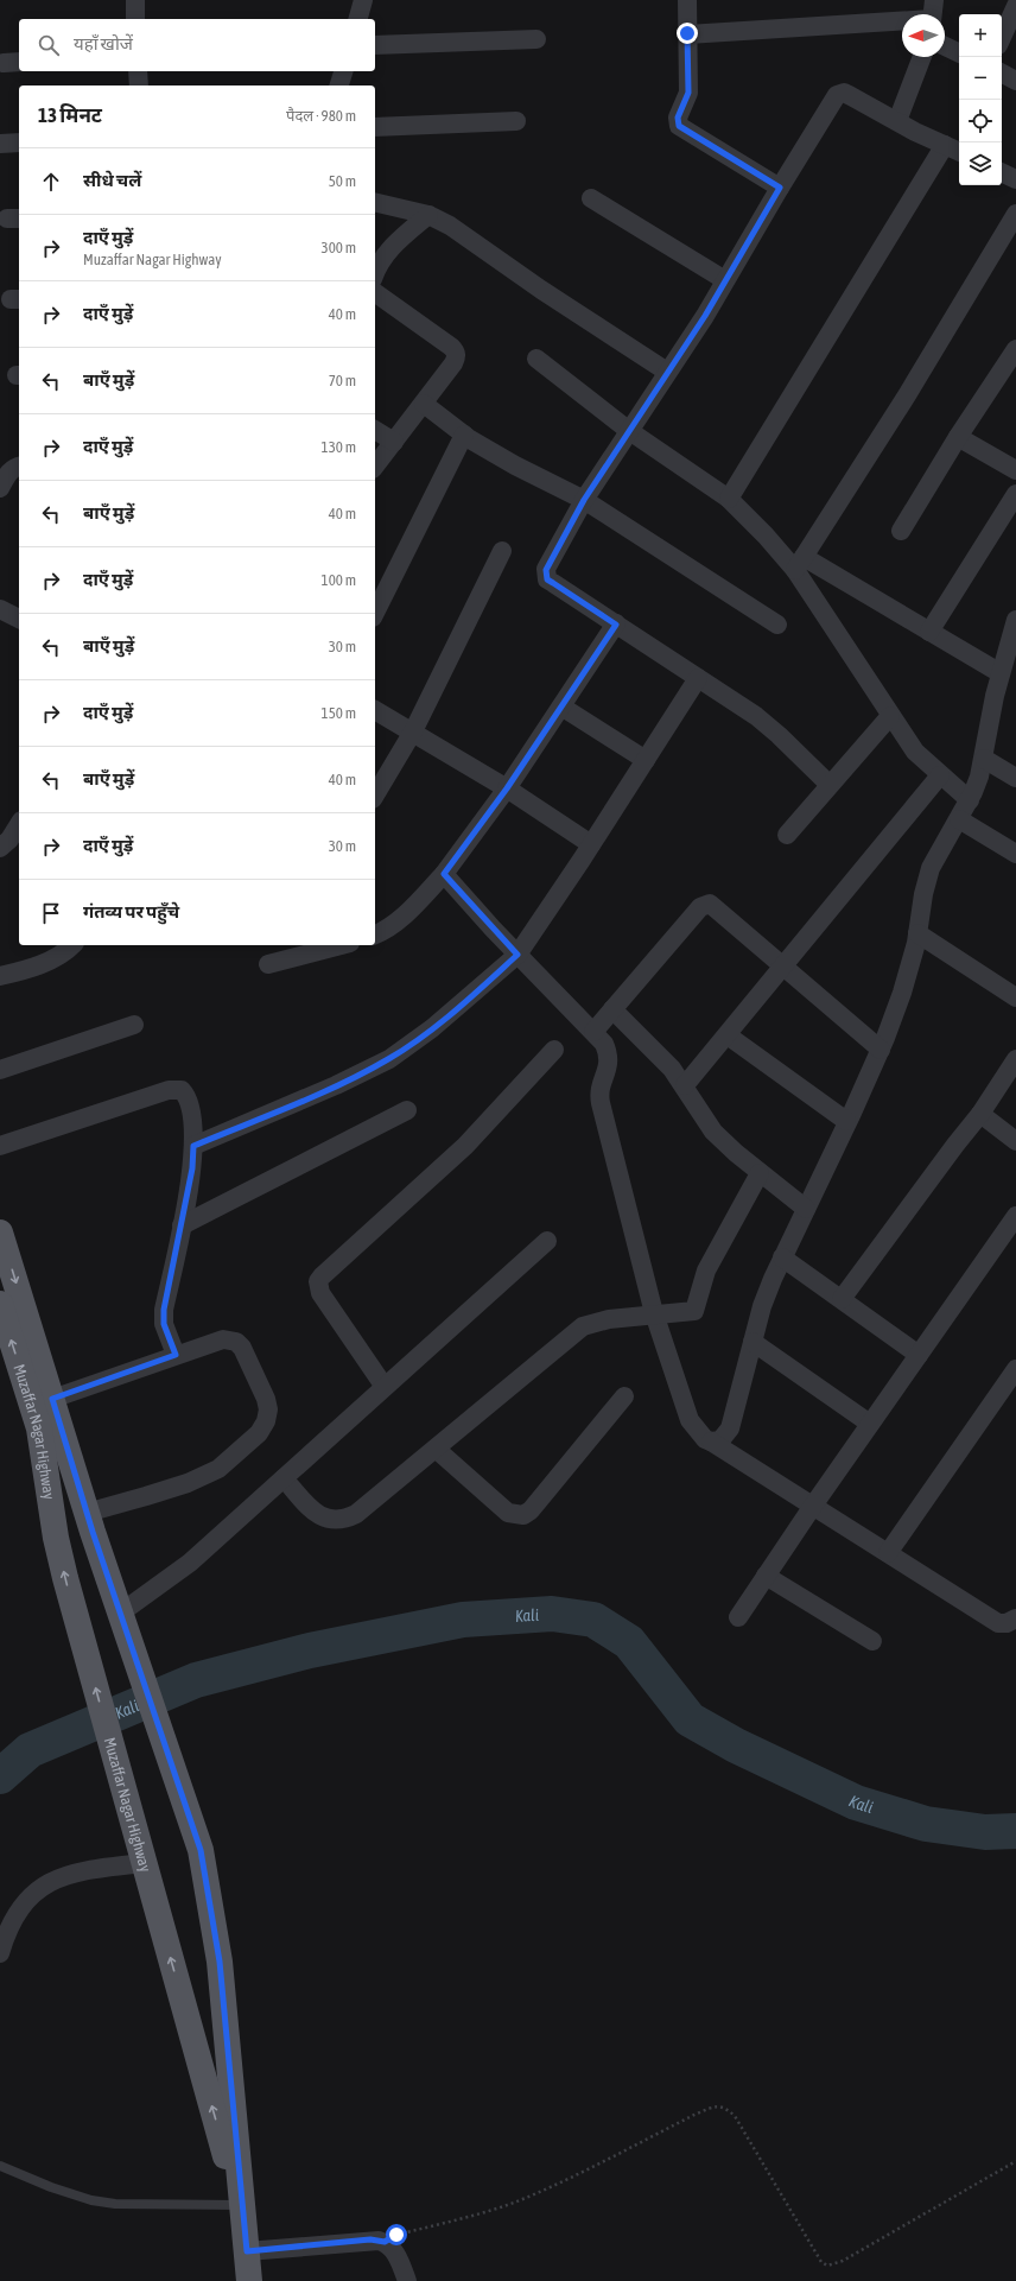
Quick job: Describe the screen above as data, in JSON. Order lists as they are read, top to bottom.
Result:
{
  "streets": {
    "main road": ["Muzaffar Nagar Highway"]
  },
  "water": ["Kali"],
  "north": "left",
  "page": {
    "map_buttons": ["+", "−"],
    "search": "यहाँ खोजें",
    "heading": ["13 मिनट", "पैदल · 980 m"],
    "list": [
      ["सीधे चलें", "50 m"],
      ["दाएँ मुड़ें", "Muzaffar Nagar Highway", "300 m"],
      ["दाएँ मुड़ें", "40 m"],
      ["बाएँ मुड़ें", "70 m"],
      ["दाएँ मुड़ें", "130 m"],
      ["बाएँ मुड़ें", "40 m"],
      ["दाएँ मुड़ें", "100 m"],
      ["बाएँ मुड़ें", "30 m"],
      ["दाएँ मुड़ें", "150 m"],
      ["बाएँ मुड़ें", "40 m"],
      ["दाएँ मुड़ें", "30 m"],
      "गंतव्य पर पहुँचे"
    ]
  }
}
